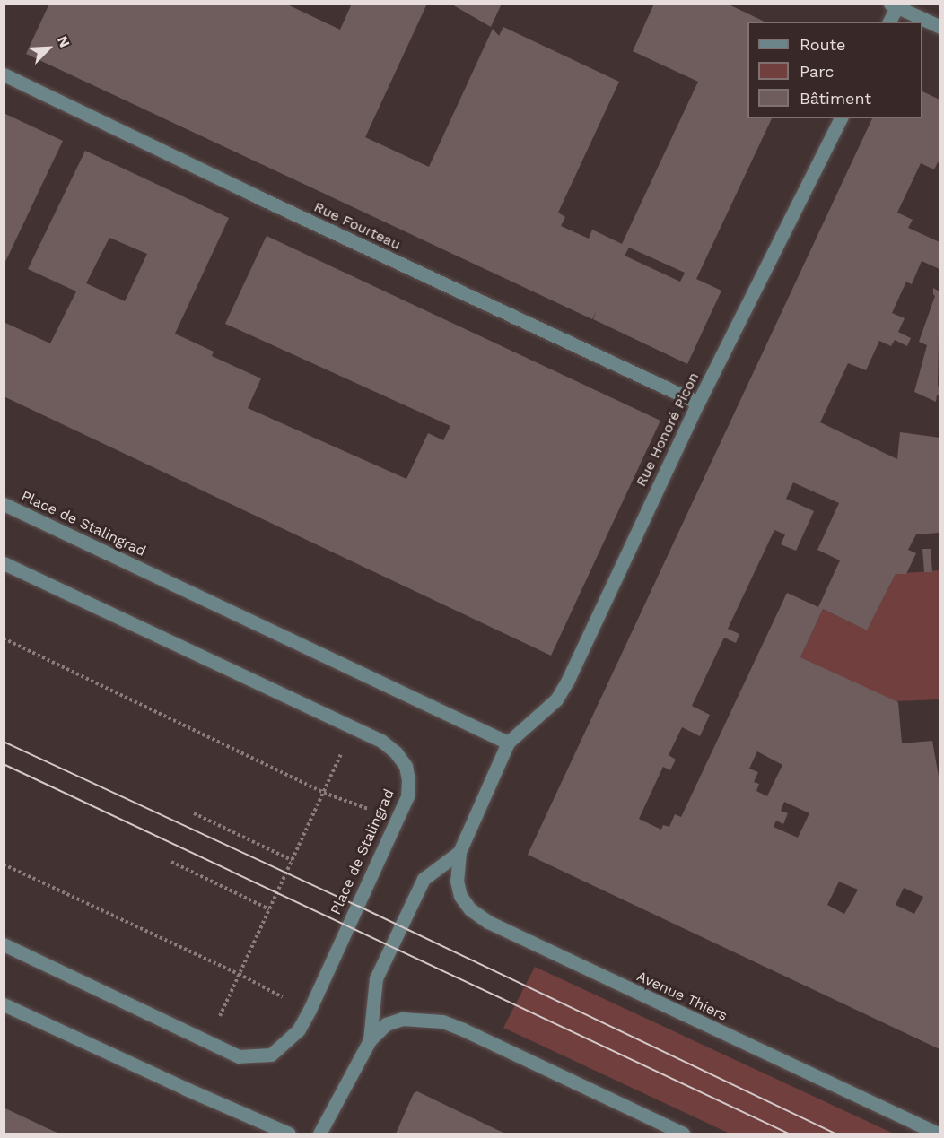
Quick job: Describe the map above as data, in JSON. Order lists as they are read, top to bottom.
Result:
{
  "streets": {
    "street": [
      "Rue Fourteau",
      "Rue Honoré Picon",
      "Place de Stalingrad",
      "Avenue Thiers"
    ]
  },
  "crossings": [
    ["Rue Fourteau", "Rue Honoré Picon"],
    ["Rue Honoré Picon", "Place de Stalingrad"]
  ],
  "legend": ["Route", "Parc", "Bâtiment"],
  "north": "top right"
}
